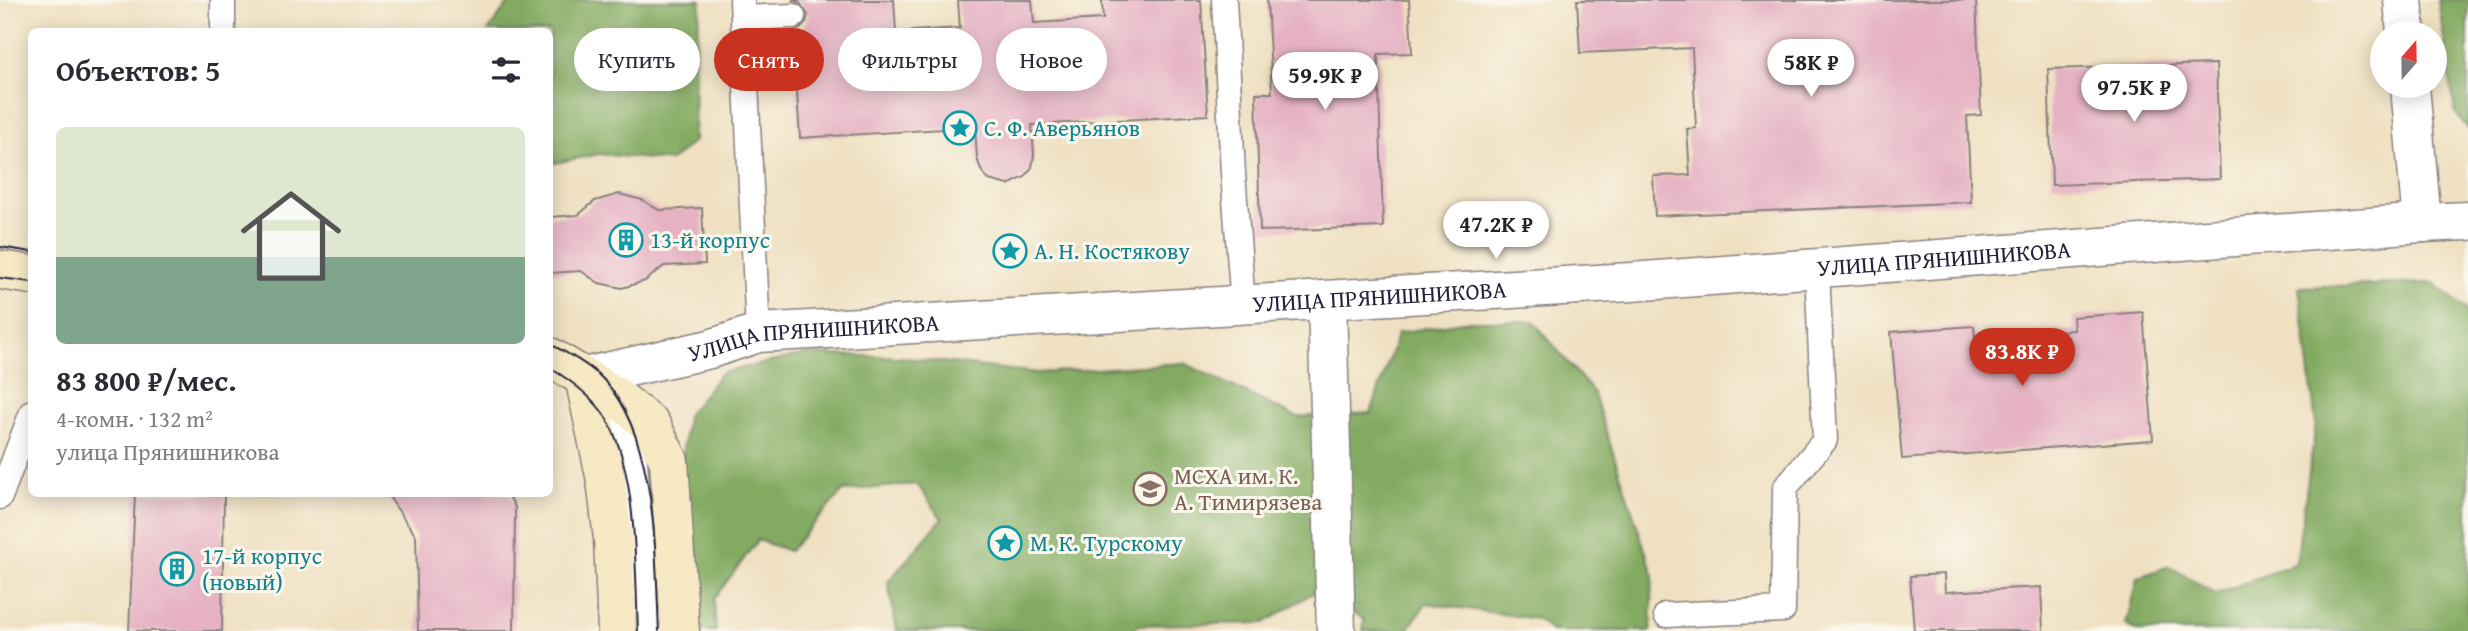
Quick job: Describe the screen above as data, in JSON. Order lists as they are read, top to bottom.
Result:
{
  "streets": {
    "street": ["УЛИЦА ПРЯНИШНИКОВА"]
  },
  "places": {
    "place": ["С. Ф. Аверьянов", "А. Н. Костякову", "М. К. Турскому"],
    "building": ["13-й корпус", "17-й корпус (новый)"],
    "school or university": ["МСХА им. К. А. Тимирязева"]
  },
  "north": "top",
  "page": {
    "chip": [
      "Купить",
      "Снять",
      "Фильтры",
      "Новое"
    ],
    "heading": "Объектов: 5",
    "price": [
      "58K ₽",
      "59.9K ₽",
      "97.5K ₽",
      "47.2K ₽",
      "83.8K ₽"
    ],
    "list": [
      {
        "name": "83 800 ₽/мес.",
        "note": "4-комн. · 132 m² · улица Прянишникова"
      }
    ]
  }
}
